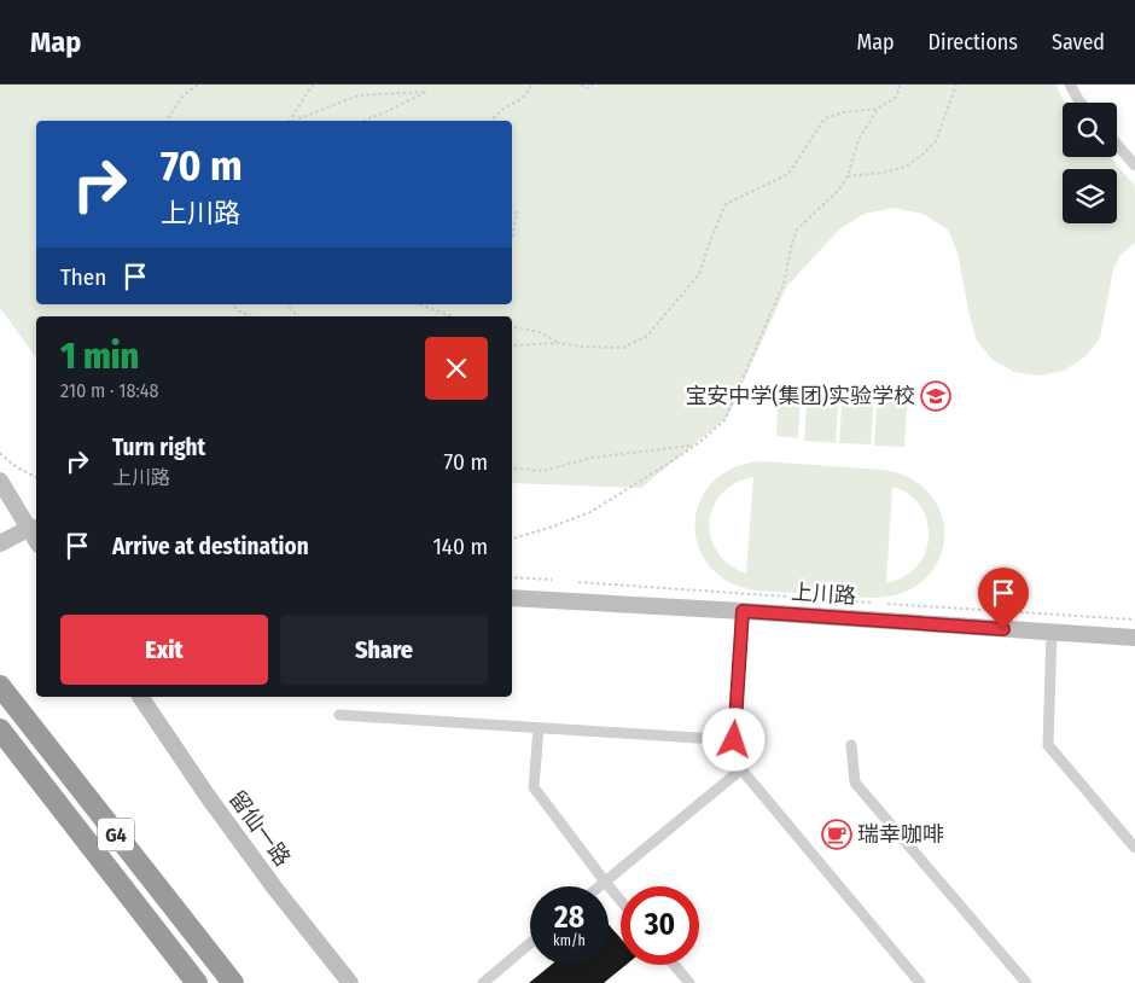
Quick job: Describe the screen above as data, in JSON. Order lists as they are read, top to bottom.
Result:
{
  "streets": {
    "highway": ["G4"],
    "main road": ["上川路", "留仙一路"]
  },
  "places": {
    "school or university": ["宝安中学(集团)实验学校"],
    "cafe": ["瑞幸咖啡"]
  },
  "page": {
    "header": "Map",
    "nav": ["Map", "Directions", "Saved"],
    "turn": ["70 m", "上川路"],
    "then": "Then",
    "heading": ["1 min", "210 m · 18:48"],
    "list": [
      {
        "name": "Turn right",
        "note": "上川路",
        "value": "70 m"
      },
      {
        "name": "Arrive at destination",
        "value": "140 m"
      }
    ],
    "buttons": ["Exit", "Share"],
    "speed": "28 km/h",
    "limit": "30"
  }
}
